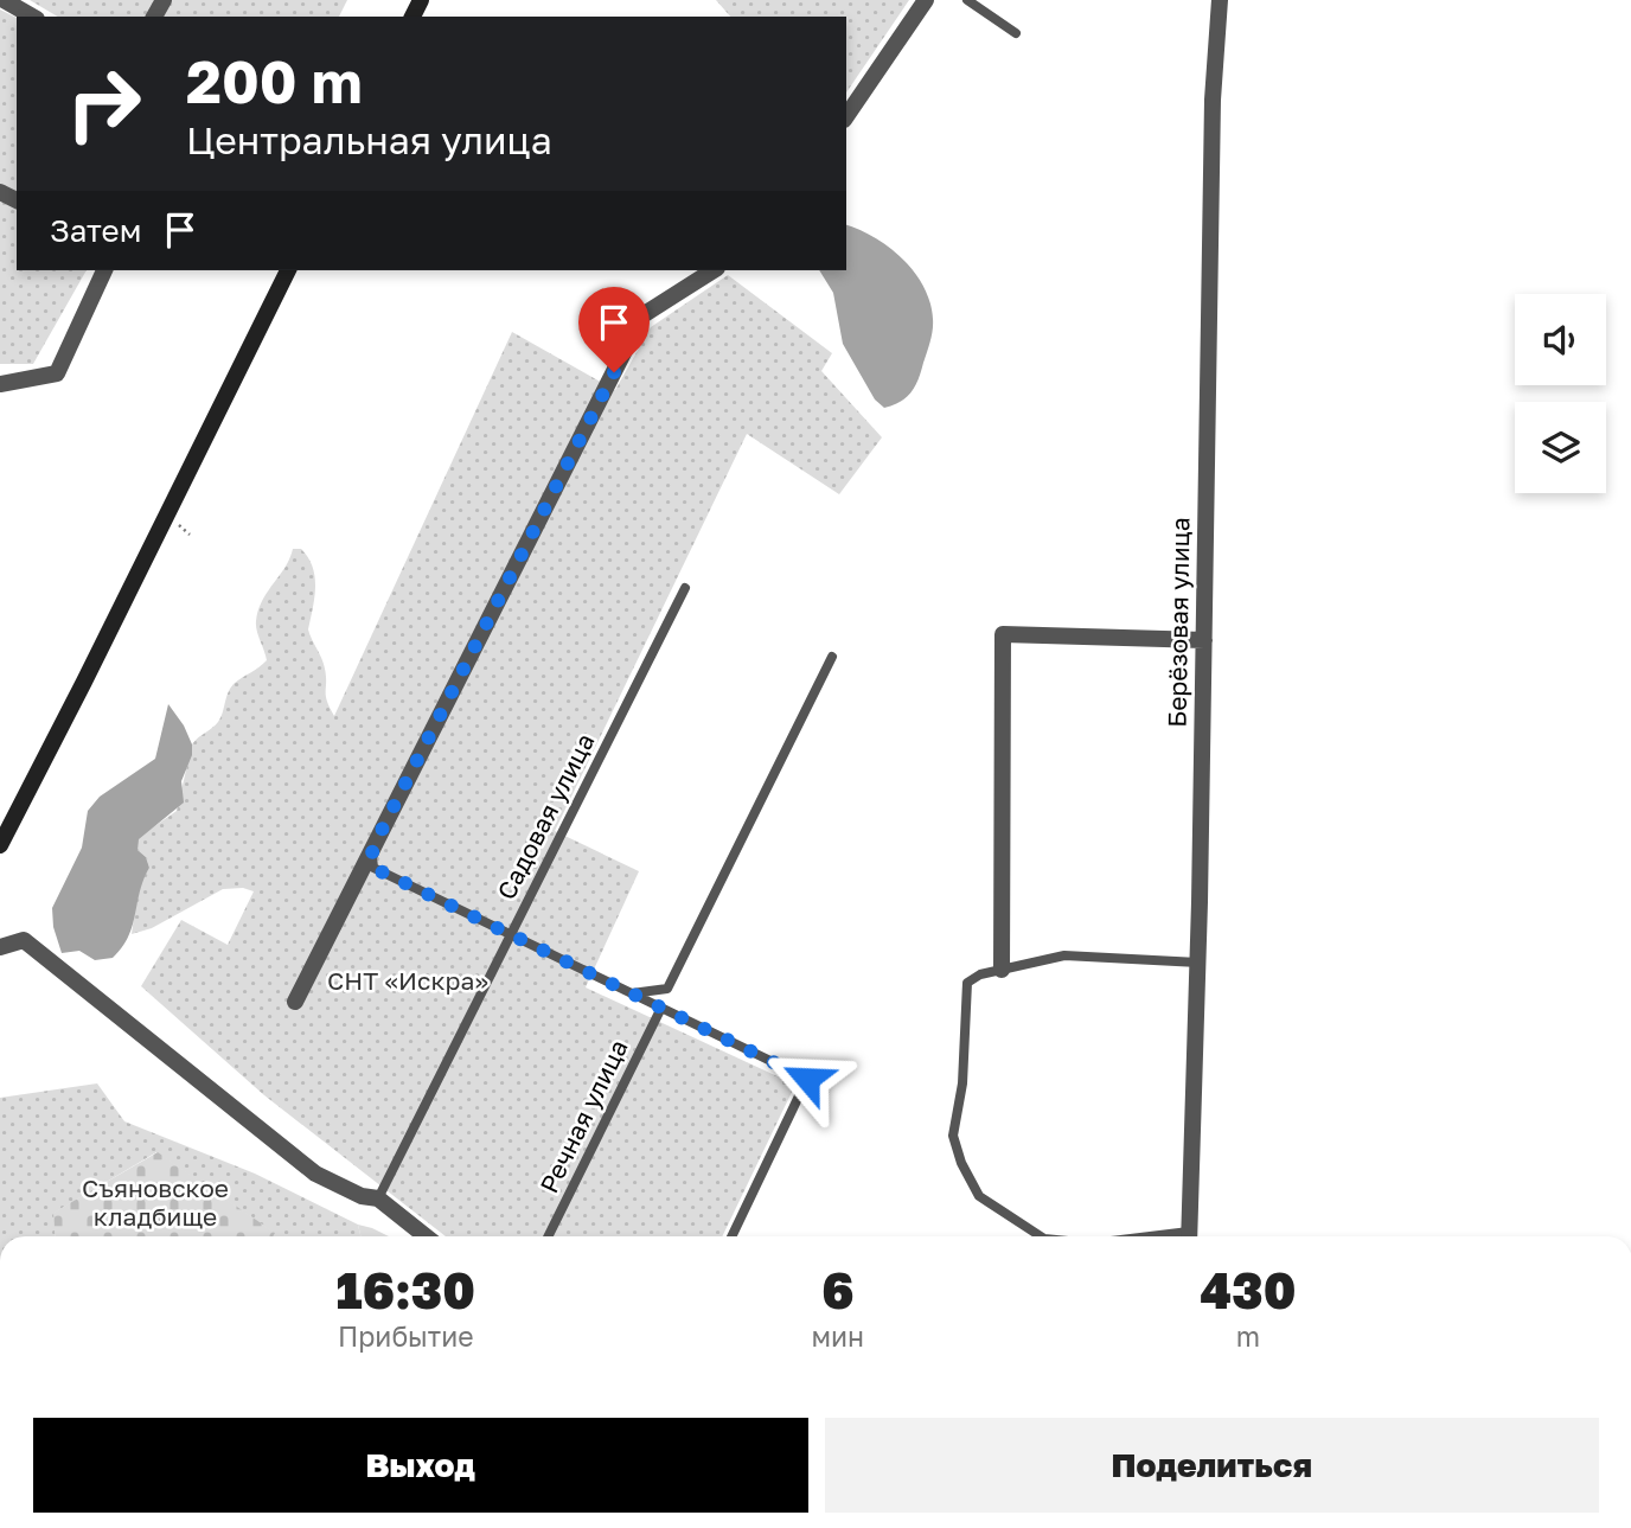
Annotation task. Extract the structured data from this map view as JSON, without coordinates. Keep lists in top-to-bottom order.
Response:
{
  "streets": {
    "street": ["Берёзовая улица"],
    "lane": ["Садовая улица", "Речная улица"]
  },
  "parks": ["СНТ «Искра»", "Съяновское кладбище"],
  "page": {
    "turn": ["200 m", "Центральная улица"],
    "then": "Затем",
    "eta": [
      "16:30",
      "Прибытие",
      "6",
      "мин",
      "430",
      "m"
    ],
    "buttons": ["Выход", "Поделиться"]
  }
}
